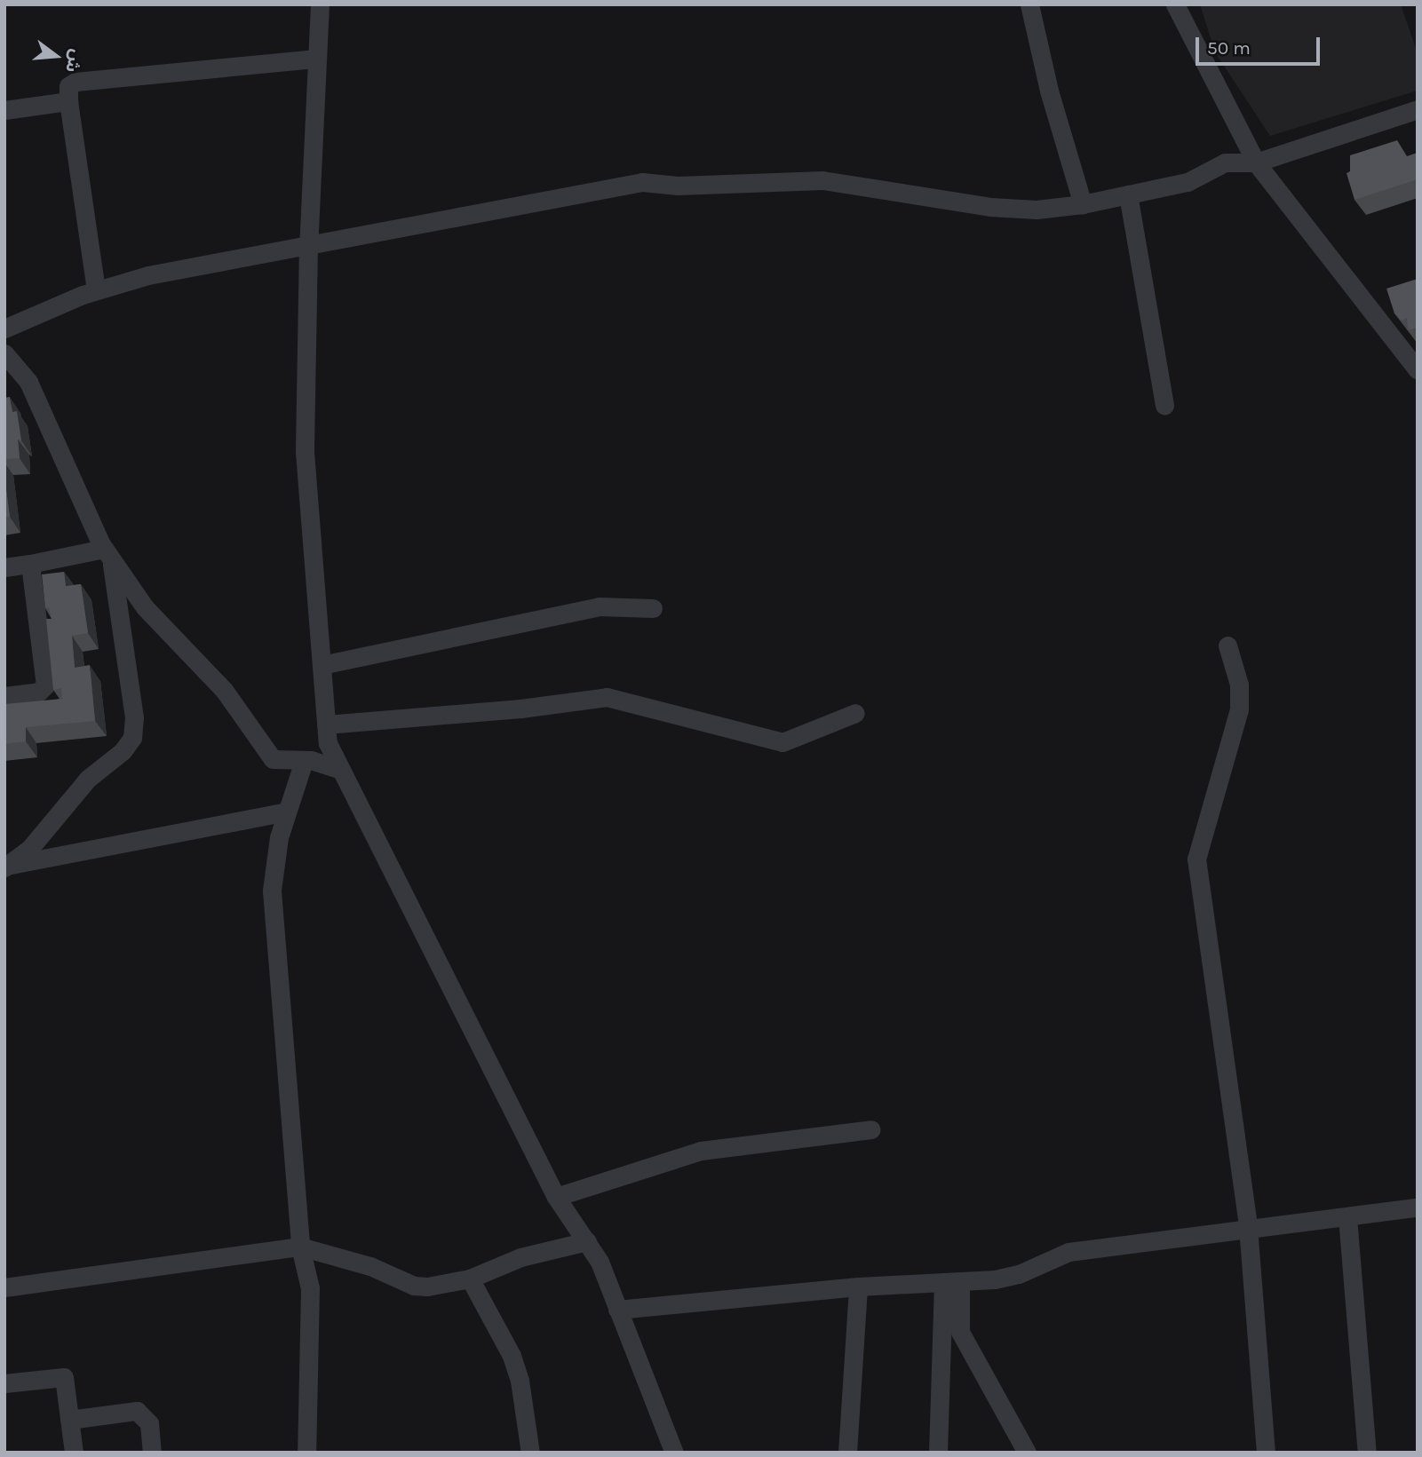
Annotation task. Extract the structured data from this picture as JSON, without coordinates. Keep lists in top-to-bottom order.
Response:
{
  "scale_bar": "50 m",
  "north": "right"
}
